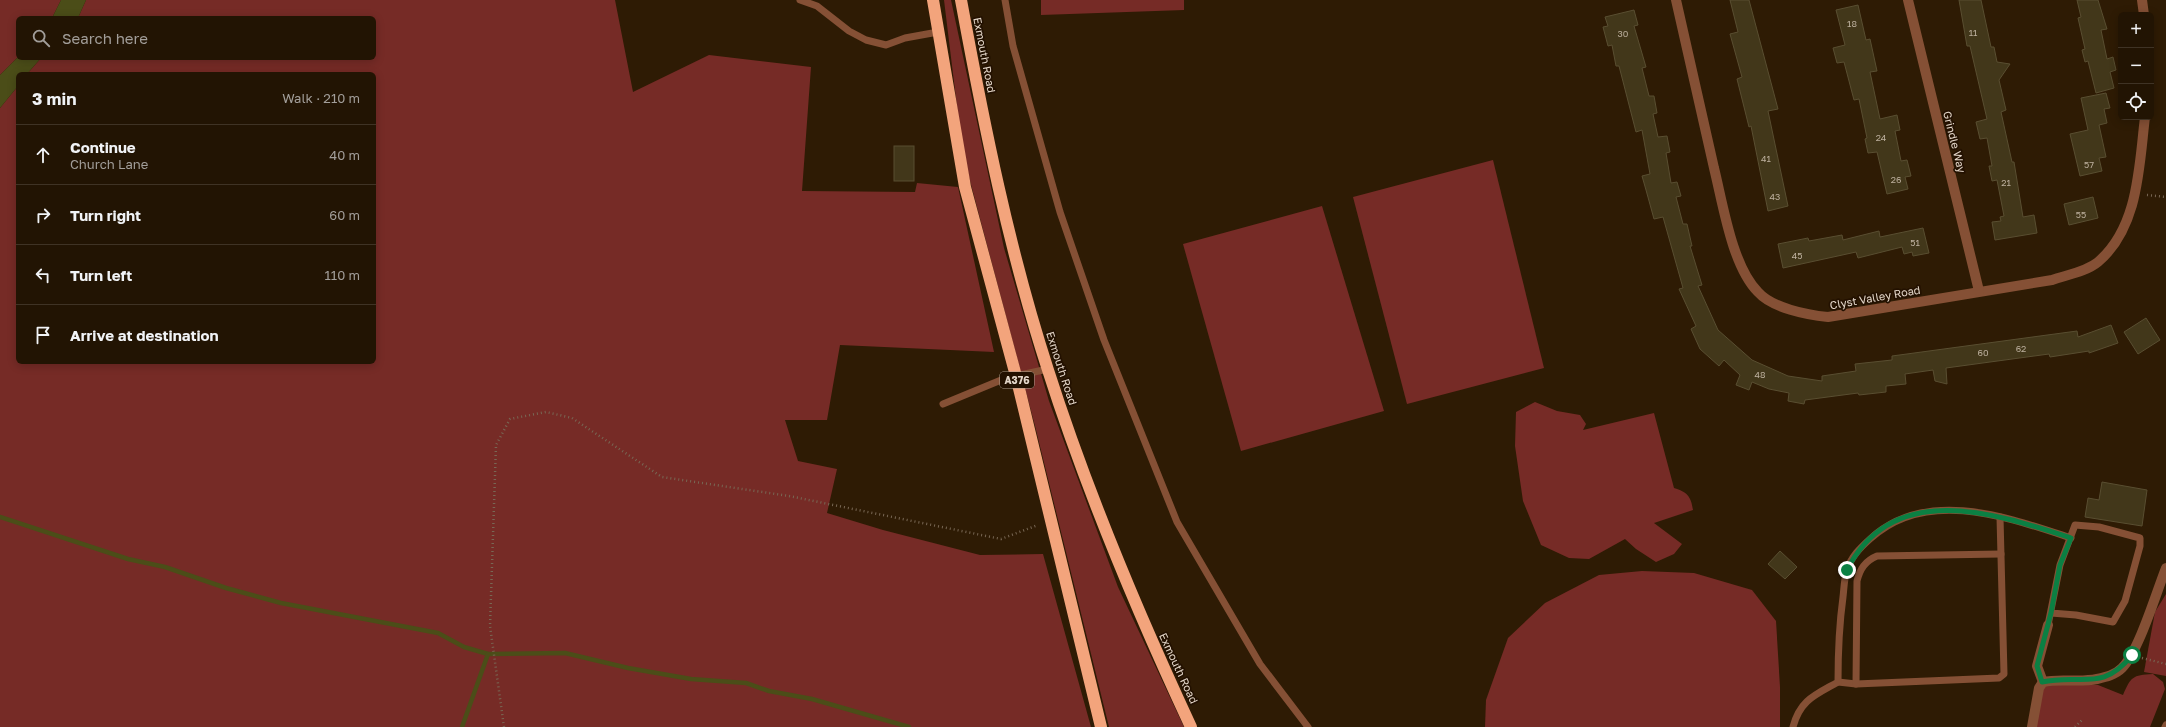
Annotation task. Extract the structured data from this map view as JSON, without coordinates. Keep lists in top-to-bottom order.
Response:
{
  "streets": {
    "highway": ["Exmouth Road", "A376"],
    "street": ["Grindle Way", "Clyst Valley Road"]
  },
  "crossings": [
    ["Grindle Way", "Clyst Valley Road"]
  ],
  "house_numbers": [
    "18",
    "11",
    "30",
    "24",
    "41",
    "57",
    "26",
    "21",
    "43",
    "55",
    "51",
    "45",
    "62",
    "60",
    "48"
  ],
  "page": {
    "map_buttons": ["+", "−"],
    "search": "Search here",
    "heading": ["3 min", "Walk · 210 m"],
    "list": [
      ["Continue", "Church Lane", "40 m"],
      ["Turn right", "60 m"],
      ["Turn left", "110 m"],
      "Arrive at destination"
    ]
  }
}
